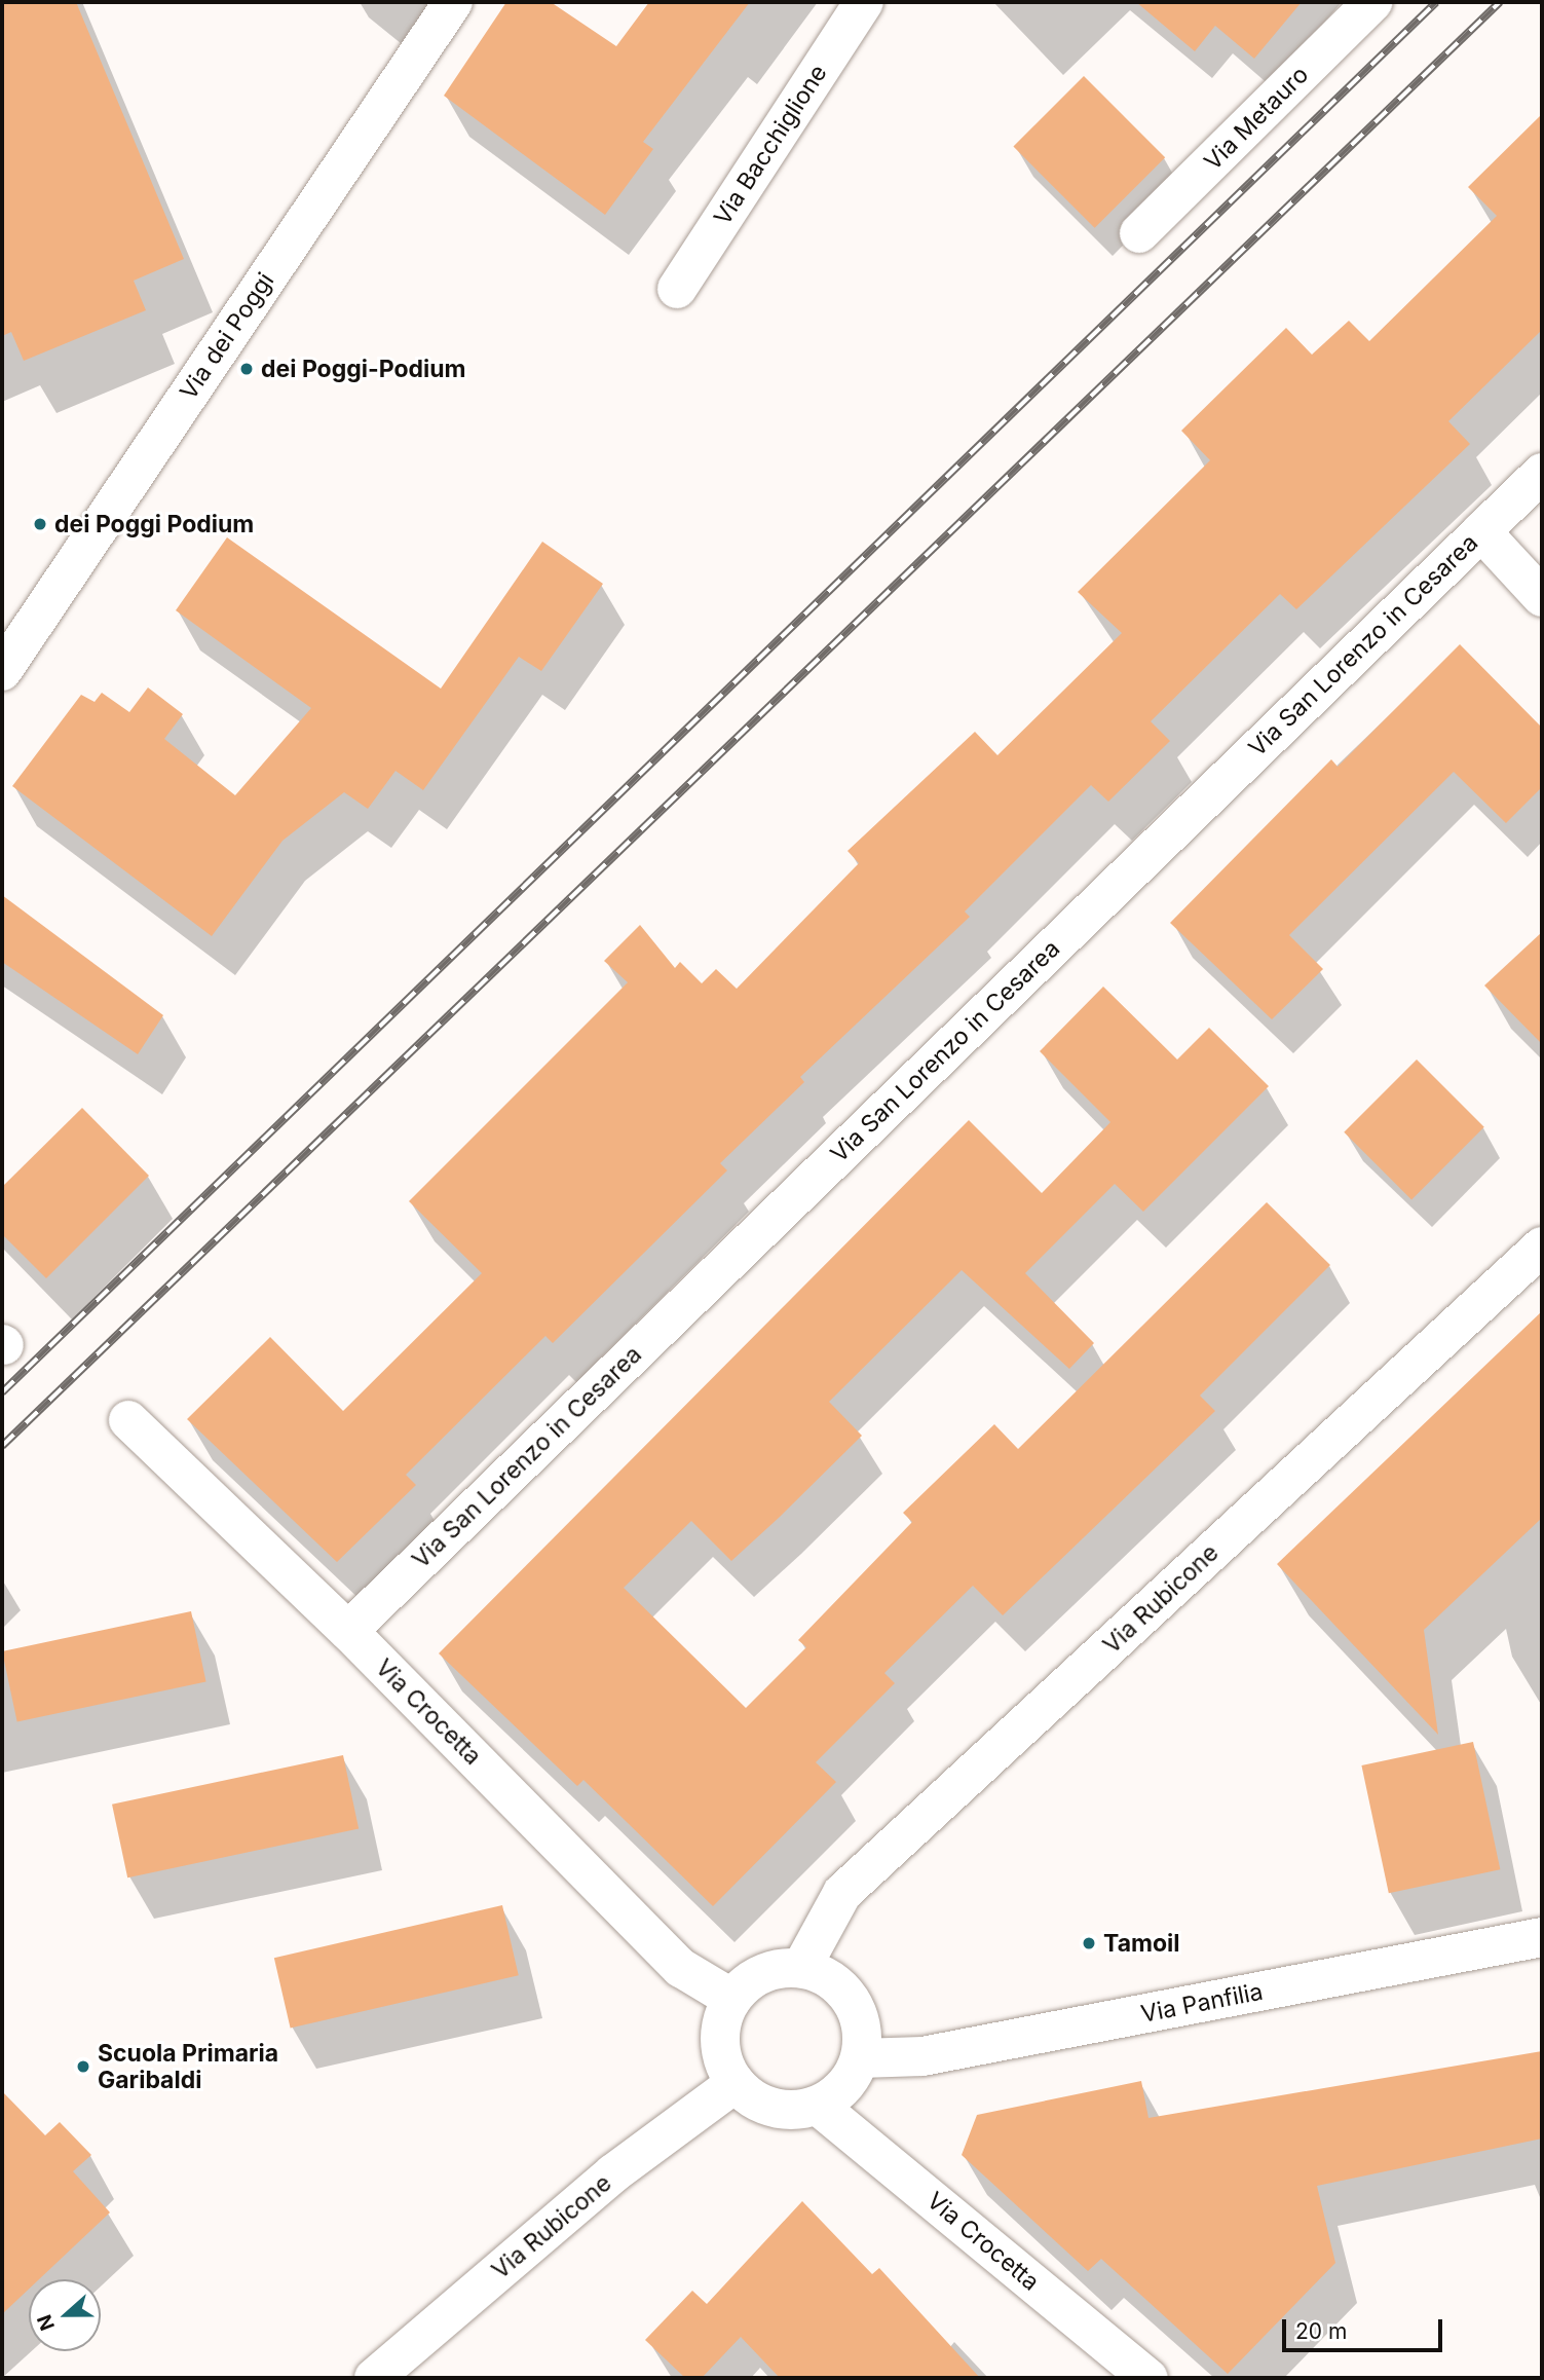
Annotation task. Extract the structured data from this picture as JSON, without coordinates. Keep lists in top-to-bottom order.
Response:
{
  "streets": {
    "street": [
      "Via Metauro",
      "Via Bacchiglione",
      "Via dei Poggi",
      "Via San Lorenzo in Cesarea",
      "Via Rubicone",
      "Via Crocetta",
      "Via Panfilia"
    ]
  },
  "crossings": [
    ["Via San Lorenzo in Cesarea", "Via Crocetta"],
    ["Via Rubicone", "Via Crocetta"],
    ["Via Rubicone", "Via Panfilia"],
    ["Via Crocetta", "Via Panfilia"]
  ],
  "places": [
    "dei Poggi-Podium",
    "dei Poggi Podium",
    "Tamoil",
    "Scuola Primaria Garibaldi"
  ],
  "scale_bar": "20 m",
  "north": "left"
}
